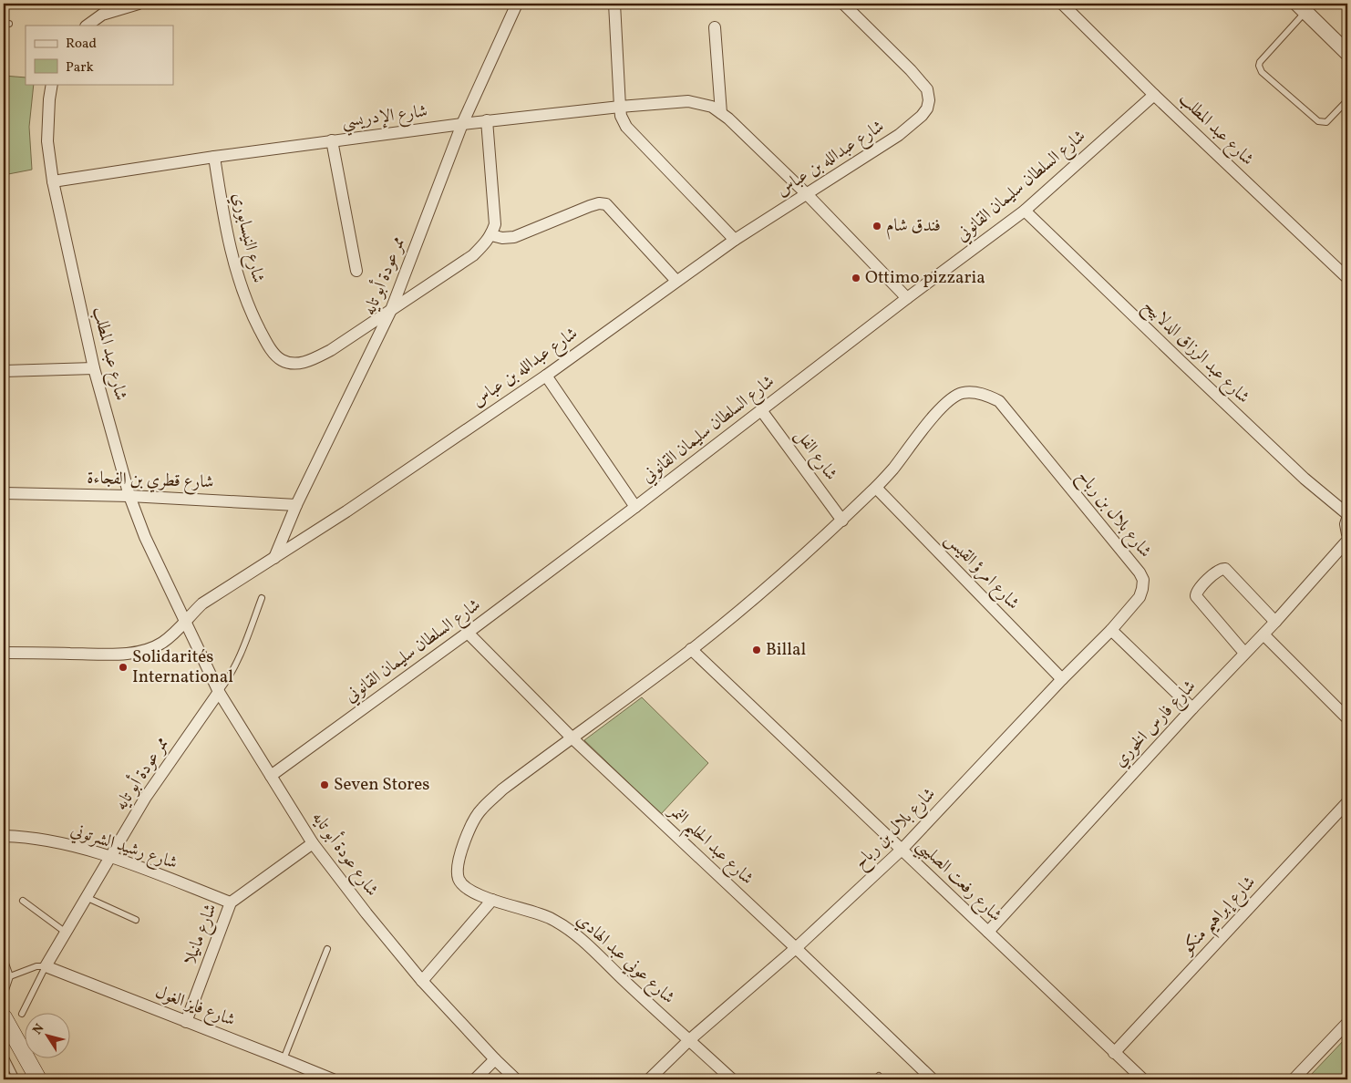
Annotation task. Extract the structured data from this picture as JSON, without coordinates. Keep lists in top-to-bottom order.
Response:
{
  "streets": {
    "street": [
      "شارع الإدريسي",
      "شارع عبد المطلب",
      "شارع عبدالله بن عباس",
      "شارع السلطان سليمان القانوني",
      "شارع النيسابوري",
      "ممر عودة أبو تايه",
      "شارع عبد الرزاق الدلابيح",
      "شارع الفل",
      "شارع قطري بن الفجاءة",
      "شارع بلال بن رباح",
      "شارع امرؤ القيس",
      "شارع فارس الخوري",
      "شارع عبد الحليم النمر",
      "شارع رشيد الشرتوني",
      "شارع عودة أبو تايه",
      "شارع رفعت الصليبي",
      "شارع إبراهيم منكو",
      "شارع مانيلا",
      "شارع عوني عبد الهادي",
      "شارع فايز الغول"
    ]
  },
  "crossings": [
    ["شارع الإدريسي", "شارع عبد المطلب"],
    ["شارع الإدريسي", "شارع عبدالله بن عباس"],
    ["شارع الإدريسي", "شارع السلطان سليمان القانوني"],
    ["شارع الإدريسي", "شارع النيسابوري"],
    ["شارع الإدريسي", "ممر عودة أبو تايه"],
    ["شارع عبد المطلب", "شارع عبدالله بن عباس"],
    ["شارع عبد المطلب", "شارع السلطان سليمان القانوني"],
    ["شارع عبد المطلب", "شارع قطري بن الفجاءة"],
    ["شارع عبد المطلب", "شارع عودة أبو تايه"],
    ["شارع عبدالله بن عباس", "ممر عودة أبو تايه"],
    ["شارع عبدالله بن عباس", "شارع عودة أبو تايه"],
    ["شارع السلطان سليمان القانوني", "شارع عبد الرزاق الدلابيح"],
    ["شارع السلطان سليمان القانوني", "شارع الفل"],
    ["شارع السلطان سليمان القانوني", "شارع عبد الحليم النمر"],
    ["شارع السلطان سليمان القانوني", "شارع عودة أبو تايه"],
    ["شارع النيسابوري", "ممر عودة أبو تايه"],
    ["ممر عودة أبو تايه", "شارع قطري بن الفجاءة"],
    ["ممر عودة أبو تايه", "شارع رشيد الشرتوني"],
    ["ممر عودة أبو تايه", "شارع عودة أبو تايه"],
    ["ممر عودة أبو تايه", "شارع فايز الغول"],
    ["شارع الفل", "شارع بلال بن رباح"],
    ["شارع بلال بن رباح", "شارع امرؤ القيس"],
    ["شارع بلال بن رباح", "شارع عبد الحليم النمر"],
    ["شارع بلال بن رباح", "شارع رفعت الصليبي"],
    ["شارع بلال بن رباح", "شارع عوني عبد الهادي"],
    ["شارع فارس الخوري", "شارع رفعت الصليبي"],
    ["شارع عبد الحليم النمر", "شارع عوني عبد الهادي"],
    ["شارع رشيد الشرتوني", "شارع مانيلا"],
    ["شارع عودة أبو تايه", "شارع مانيلا"],
    ["شارع رفعت الصليبي", "شارع إبراهيم منكو"],
    ["شارع مانيلا", "شارع فايز الغول"]
  ],
  "places": [
    "فندق شام",
    "Ottimo pizzaria",
    "Billal",
    "Solidarités International",
    "Seven Stores"
  ],
  "legend": ["Road", "Park"],
  "north": "top left"
}
